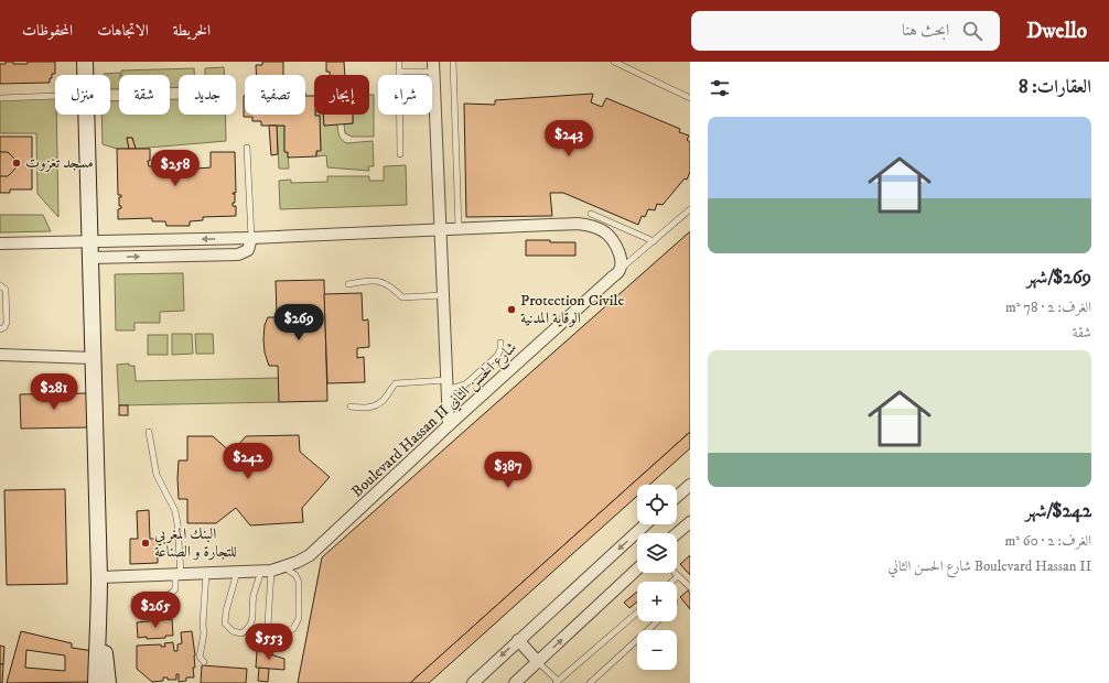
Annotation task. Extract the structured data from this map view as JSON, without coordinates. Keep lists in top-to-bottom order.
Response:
{
  "streets": {
    "street": ["Boulevard Hassan II شارع الحسن الثاني"]
  },
  "places": ["مسجد تغزوت", "Protection Civile الوقاية المدنية", "البنك المغربي للتجارة و الصناعة"],
  "page": {
    "header": "Dwello",
    "search": "ابحث هنا",
    "nav": ["الخريطة", "الاتجاهات", "المحفوظات"],
    "heading": "العقارات: 8",
    "chip": [
      "شراء",
      "إيجار",
      "تصفية",
      "جديد",
      "شقة",
      "منزل"
    ],
    "list": [
      {
        "name": "$269/شهر",
        "note": "الغرف: 2 · 78 m² · شقة"
      },
      {
        "name": "$242/شهر",
        "note": "الغرف: 2 · 60 m² · Boulevard Hassan II شارع الحسن الثاني"
      }
    ],
    "price": [
      "$243",
      "$258",
      "$269",
      "$281",
      "$242",
      "$387",
      "$265",
      "$553"
    ],
    "map_buttons": ["+", "−"]
  }
}
